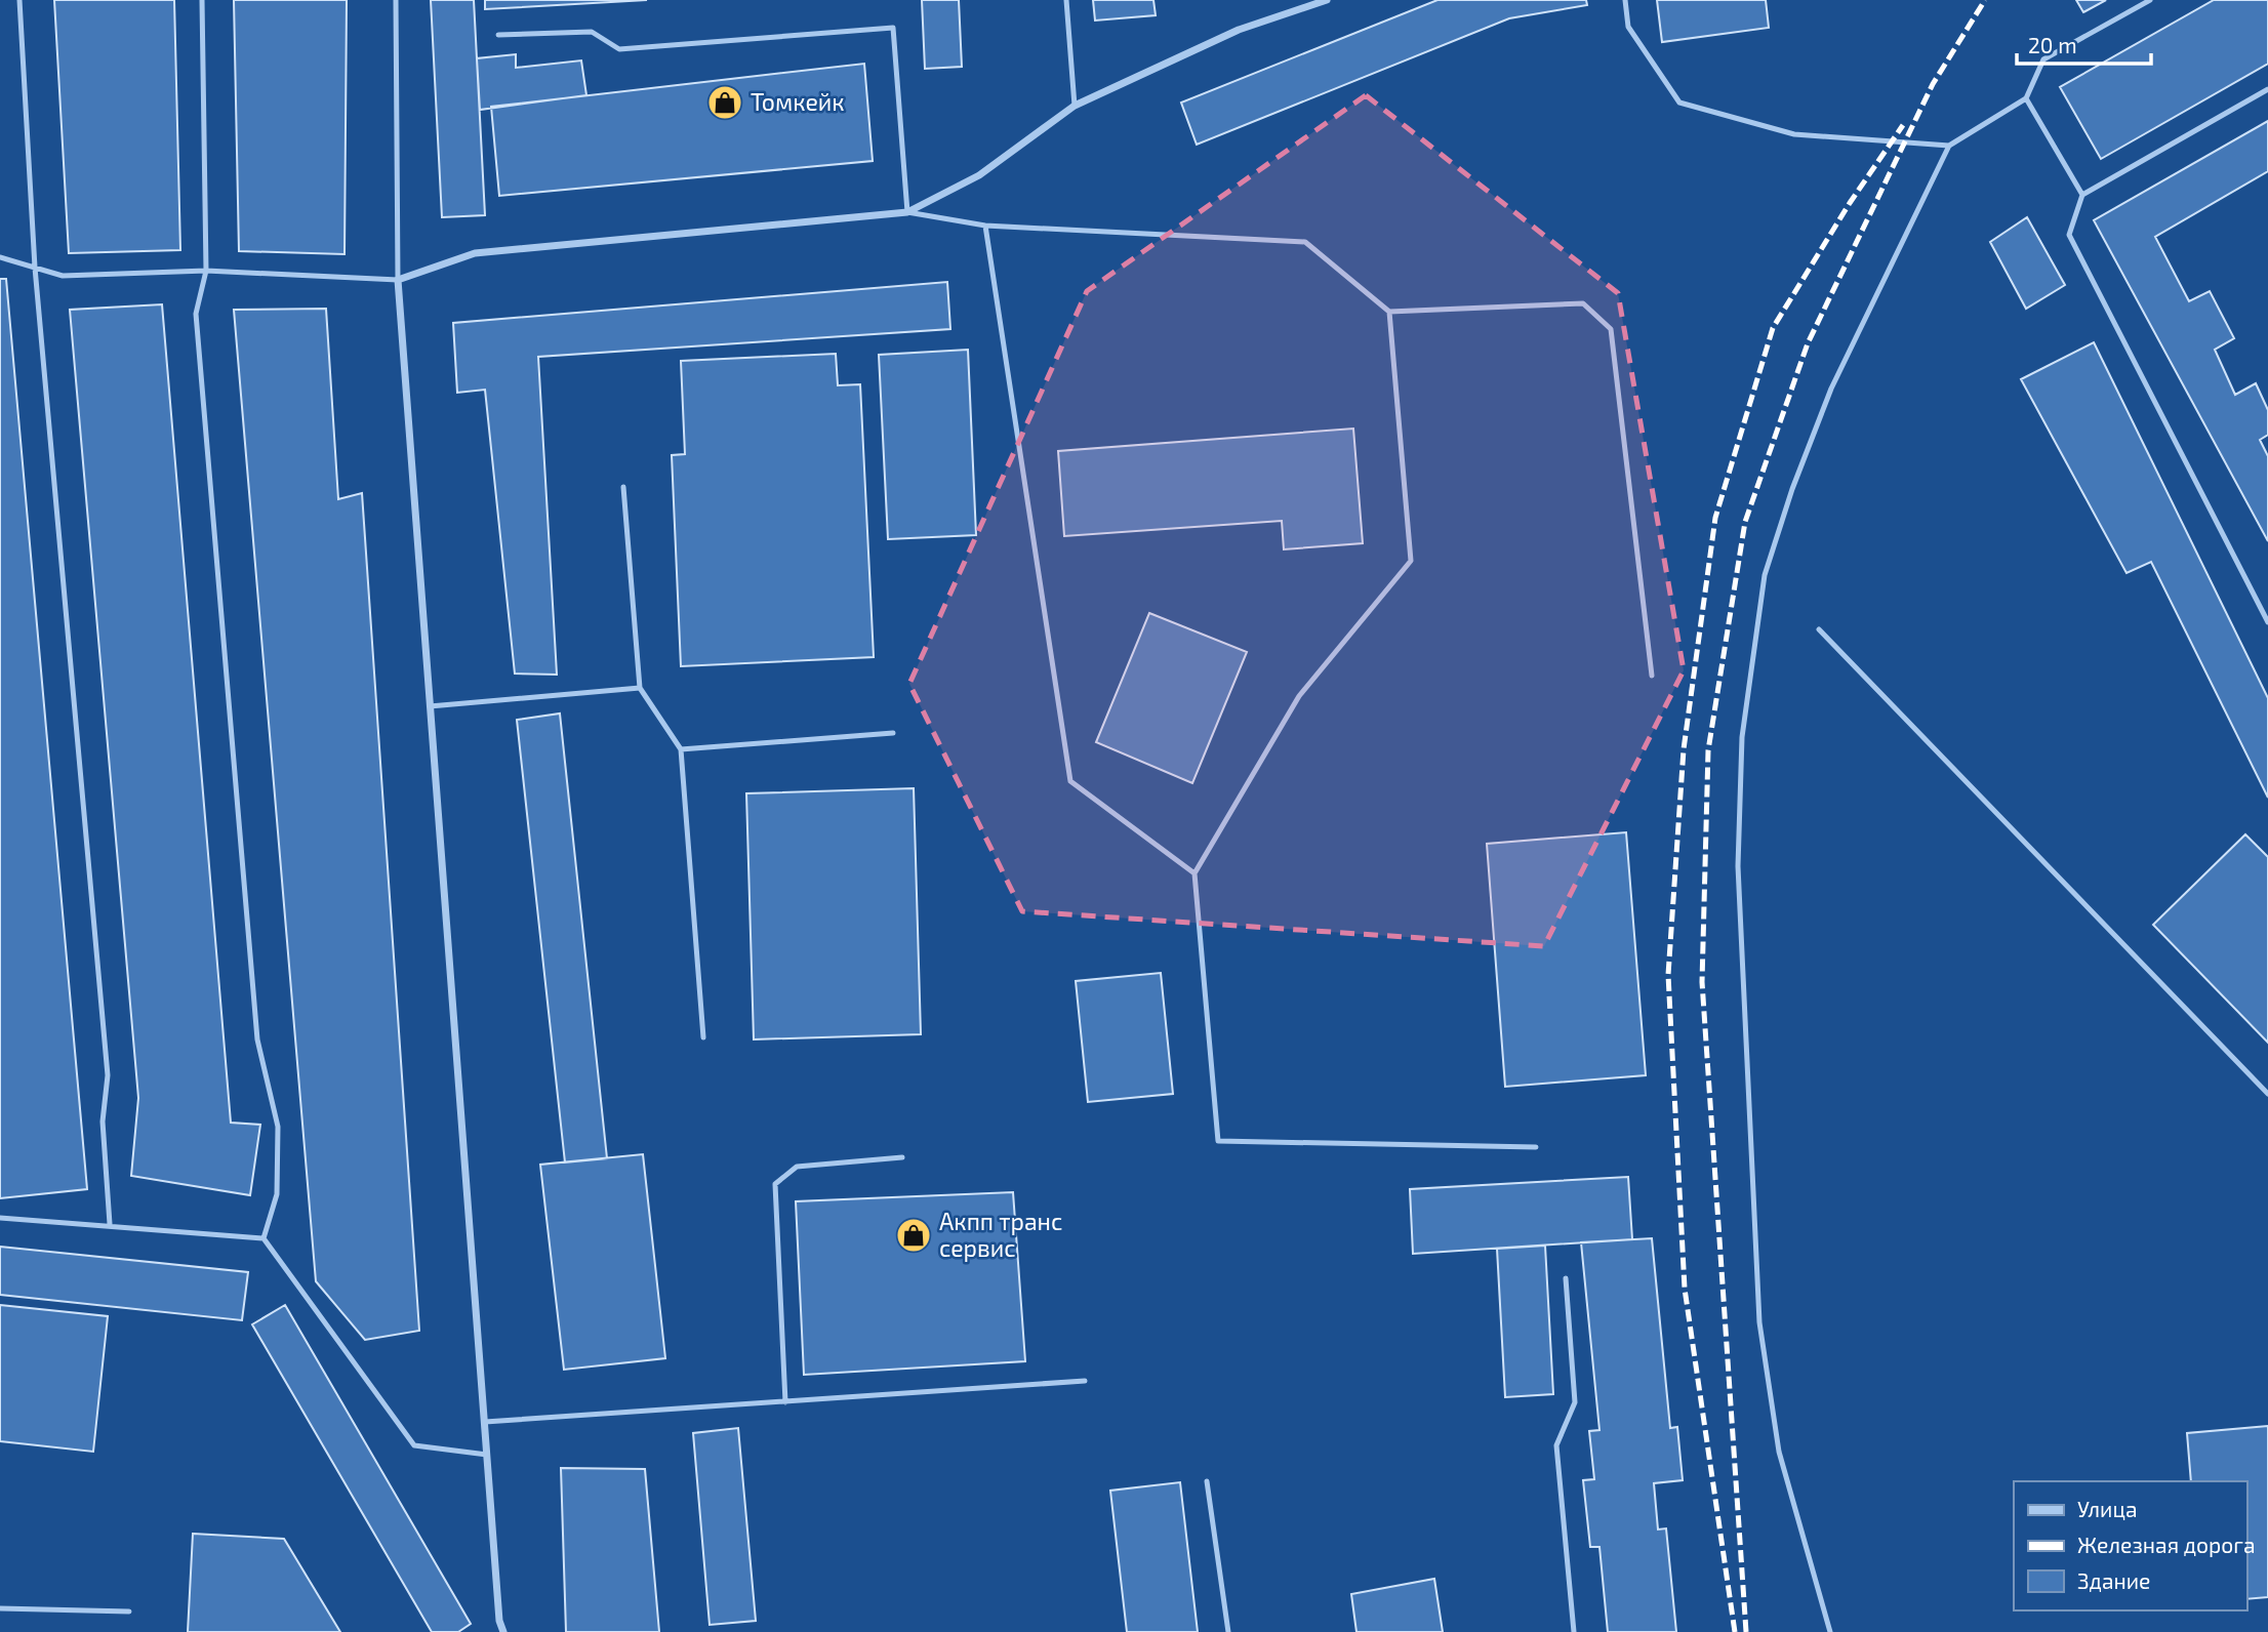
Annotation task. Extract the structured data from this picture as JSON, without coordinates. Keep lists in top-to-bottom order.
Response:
{
  "places": {
    "shop": ["Томкейк", "Акпп транс сервис"]
  },
  "legend": ["Улица", "Железная дорога", "Здание"],
  "scale_bar": "20 m"
}
